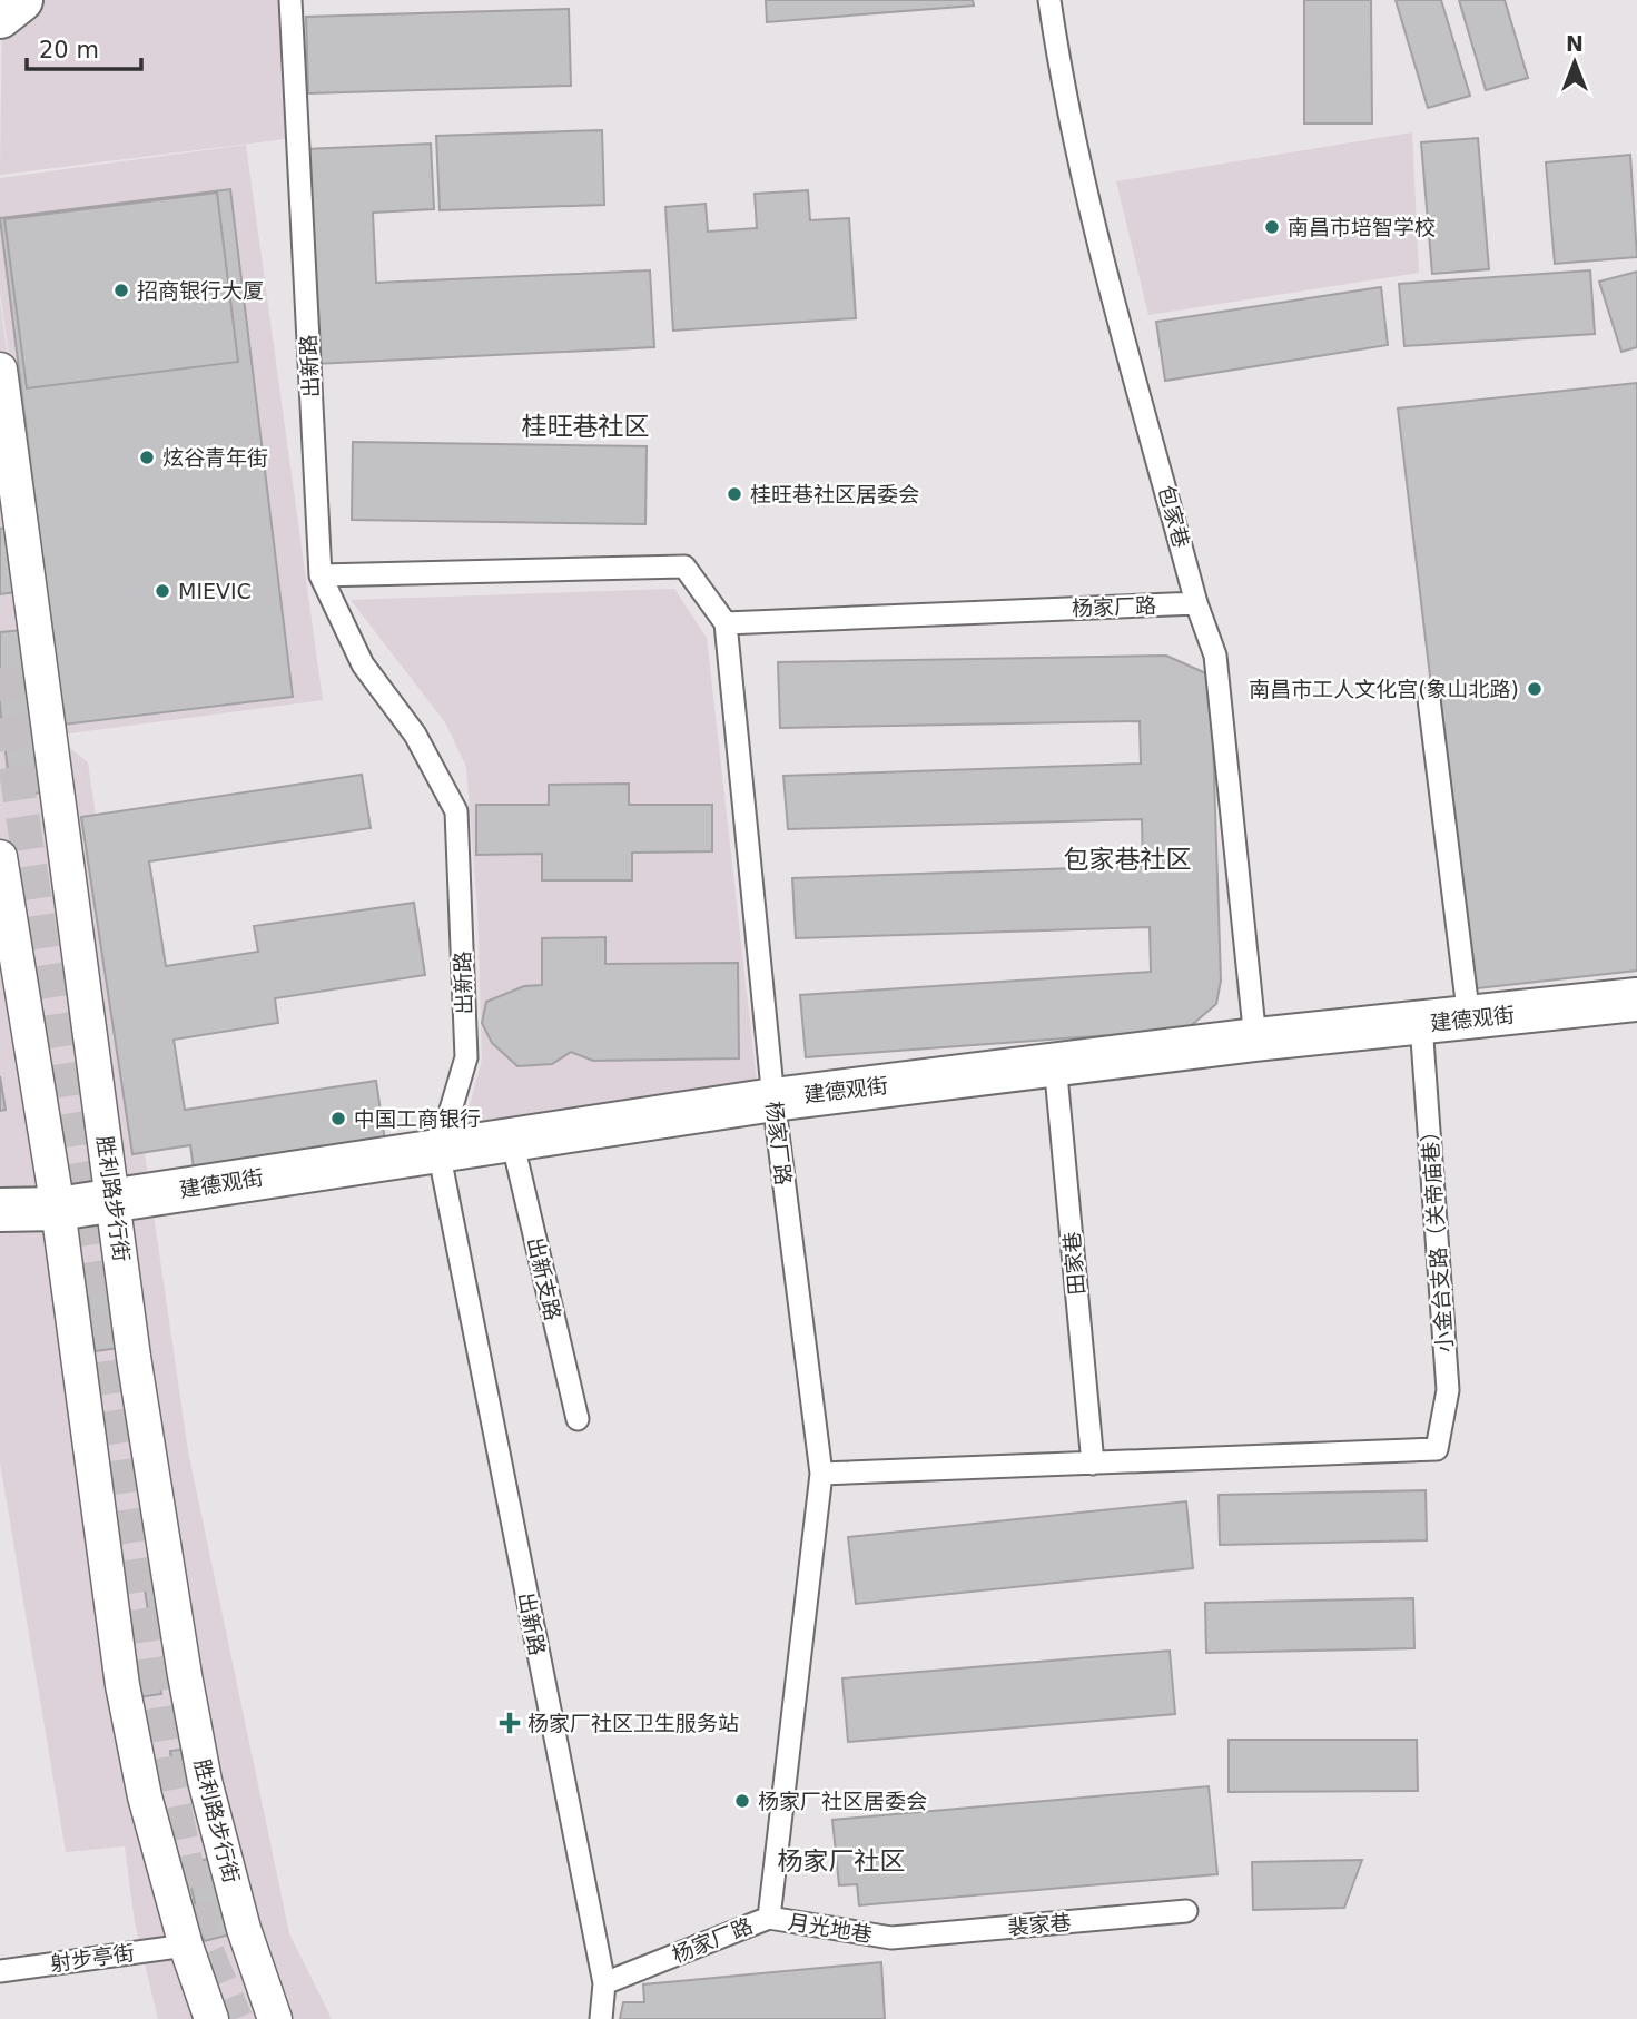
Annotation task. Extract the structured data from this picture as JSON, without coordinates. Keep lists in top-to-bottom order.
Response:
{
  "streets": {
    "street": ["建德观街", "胜利路步行街"],
    "lane": [
      "出新路",
      "包家巷",
      "杨家厂路",
      "小金台支路（关帝庙巷）",
      "田家巷",
      "出新支路",
      "裴家巷",
      "月光地巷",
      "射步亭街"
    ]
  },
  "crossings": [
    ["出新路", "杨家厂路"],
    ["出新路", "建德观街"],
    ["包家巷", "杨家厂路"],
    ["包家巷", "建德观街"],
    ["杨家厂路", "建德观街"],
    ["杨家厂路", "月光地巷"],
    ["建德观街", "胜利路步行街"],
    ["建德观街", "小金台支路（关帝庙巷）"],
    ["建德观街", "田家巷"],
    ["建德观街", "出新支路"],
    ["小金台支路（关帝庙巷）", "田家巷"],
    ["裴家巷", "月光地巷"]
  ],
  "districts": ["桂旺巷社区", "包家巷社区", "杨家厂社区"],
  "places": {
    "other": [
      "南昌市培智学校",
      "招商银行大厦",
      "炫谷青年街",
      "桂旺巷社区居委会",
      "MIEVIC",
      "南昌市工人文化宫(象山北路)",
      "中国工商银行",
      "杨家厂社区居委会"
    ],
    "health": ["杨家厂社区卫生服务站"]
  },
  "scale_bar": "20 m",
  "north": "top"
}
